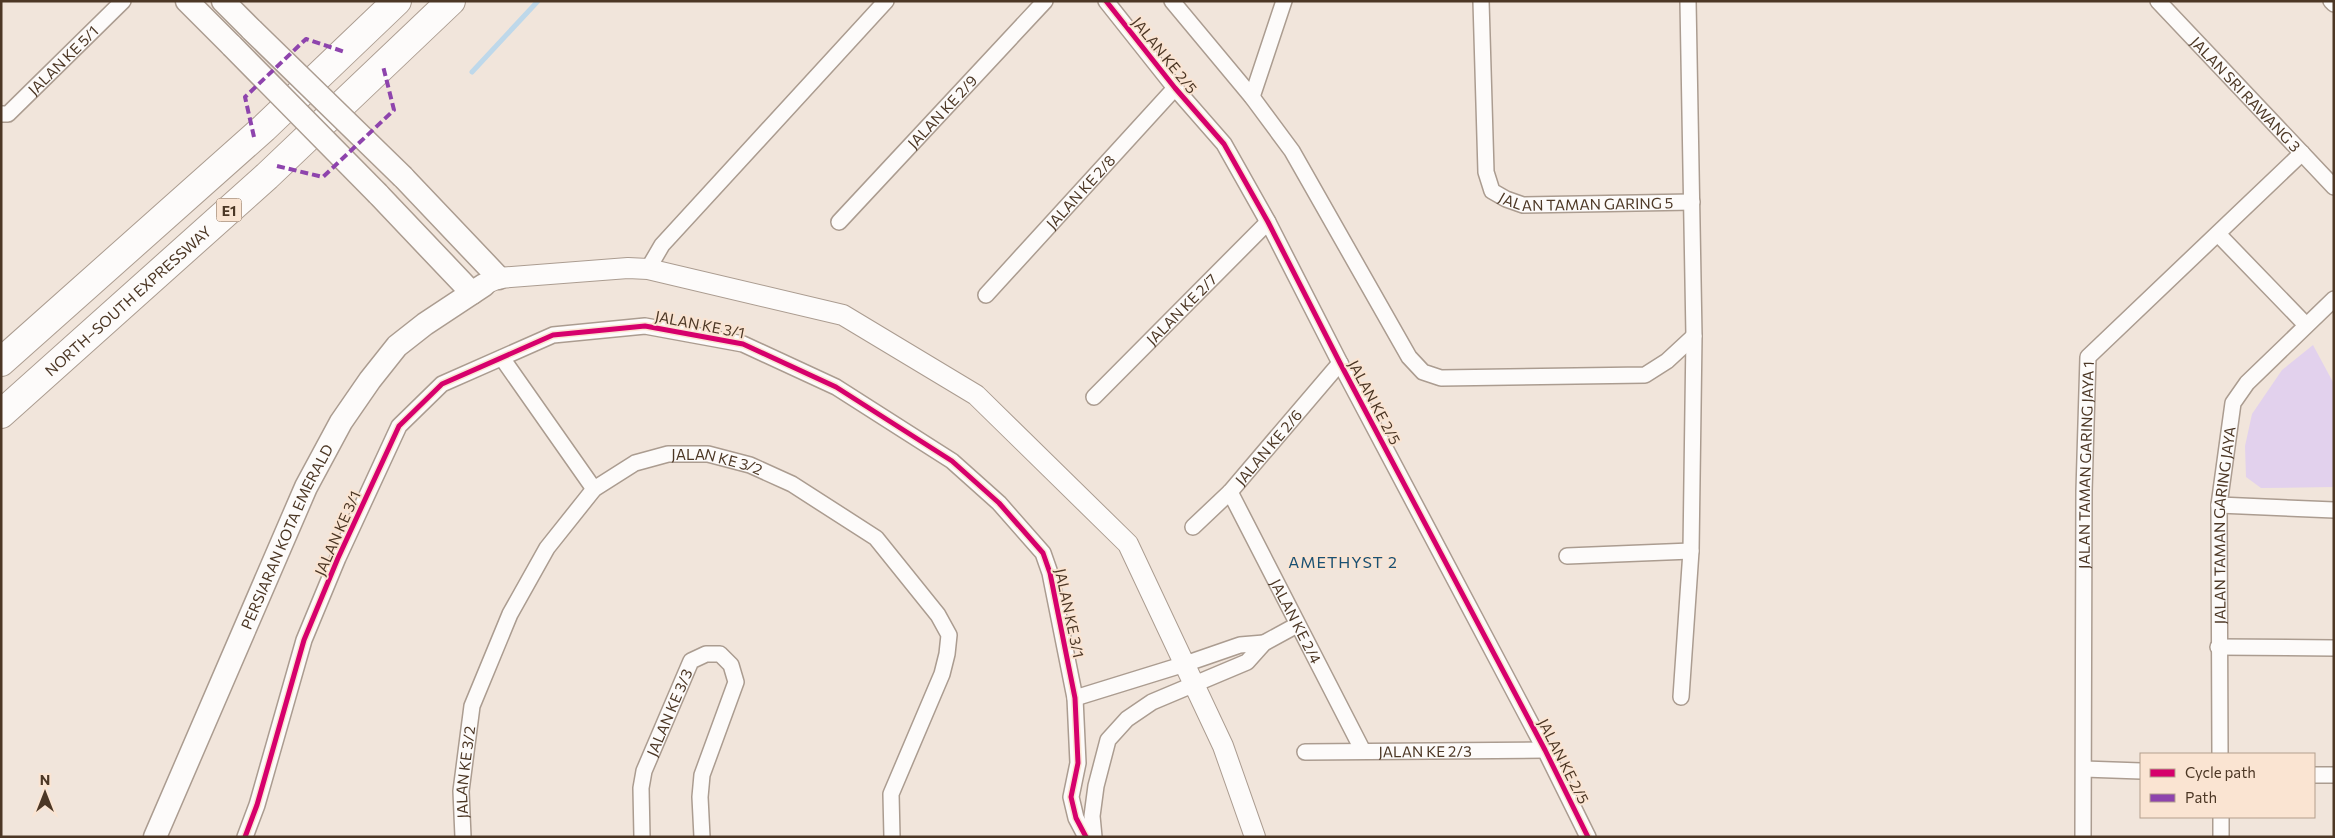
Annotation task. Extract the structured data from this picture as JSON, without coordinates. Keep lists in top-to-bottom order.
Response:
{
  "streets": {
    "highway": ["E1", "NORTH–SOUTH EXPRESSWAY"],
    "main road": ["PERSIARAN KOTA EMERALD"],
    "street": [
      "JALAN KE 2/5",
      "JALAN KE 5/1",
      "JALAN SRI RAWANG 3",
      "JALAN KE 2/9",
      "JALAN KE 2/8",
      "JALAN TAMAN GARING 5",
      "JALAN KE 2/7",
      "JALAN KE 3/1",
      "JALAN KE 2/6",
      "JALAN KE 3/2",
      "JALAN TAMAN GARING JAYA 1",
      "JALAN TAMAN GARING JAYA",
      "JALAN KE 2/4",
      "JALAN KE 3/3",
      "JALAN KE 2/3"
    ]
  },
  "crossings": [
    ["JALAN KE 2/5", "JALAN KE 2/8"],
    ["JALAN KE 2/5", "JALAN KE 2/7"],
    ["JALAN KE 2/5", "JALAN KE 2/6"],
    ["JALAN KE 2/5", "JALAN KE 2/3"],
    ["JALAN SRI RAWANG 3", "JALAN TAMAN GARING JAYA 1"],
    ["JALAN KE 2/6", "JALAN KE 2/4"],
    ["JALAN KE 2/4", "JALAN KE 2/3"]
  ],
  "districts": ["AMETHYST 2"],
  "legend": ["Cycle path", "Path"],
  "north": "top"
}
